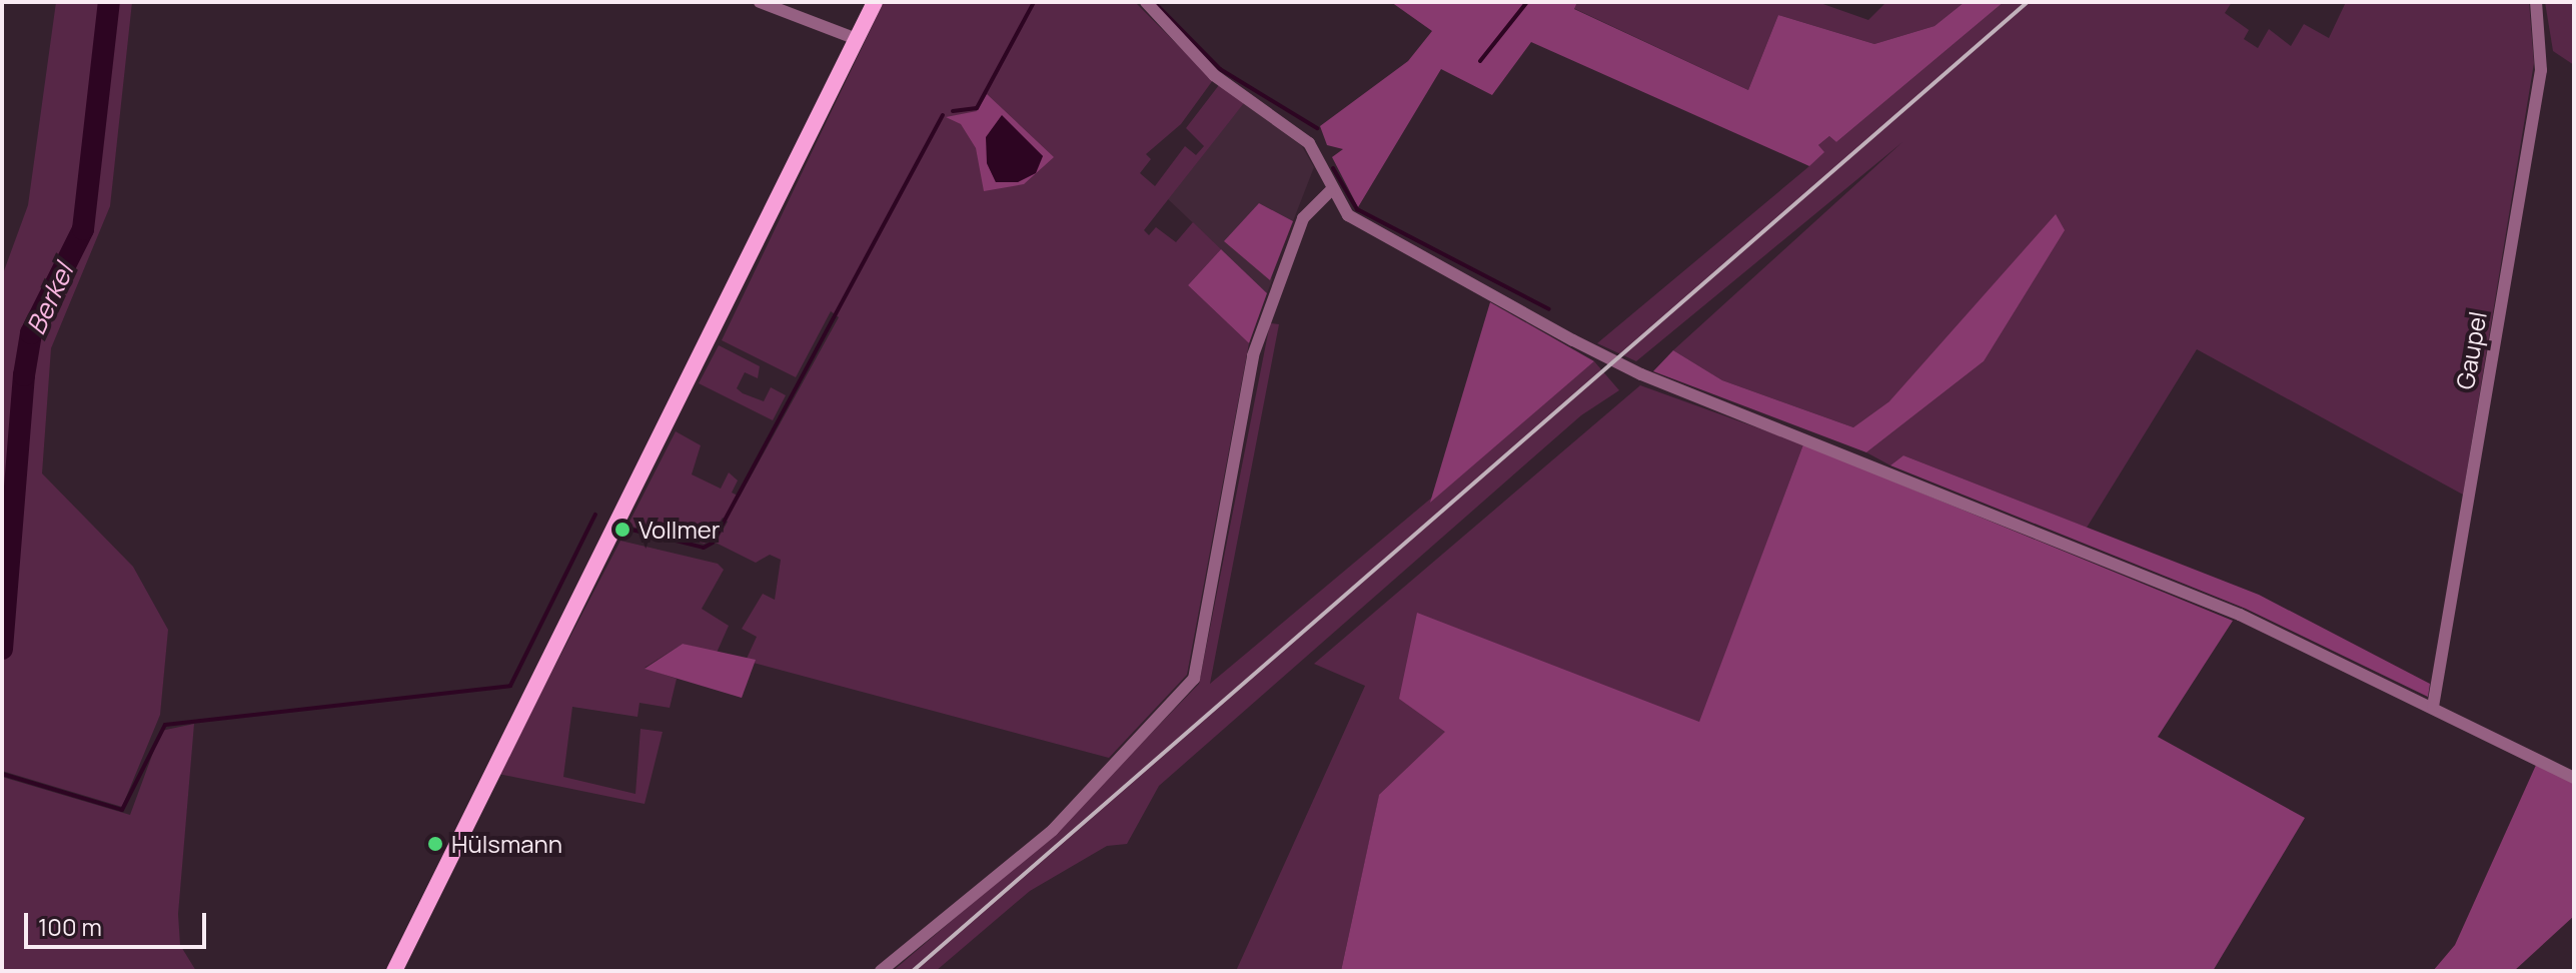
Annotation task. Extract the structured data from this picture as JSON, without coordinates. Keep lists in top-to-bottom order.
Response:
{
  "streets": {
    "street": ["Gaupel"]
  },
  "water": ["Berkel"],
  "places": ["Vollmer", "Hülsmann"],
  "scale_bar": "100 m"
}
